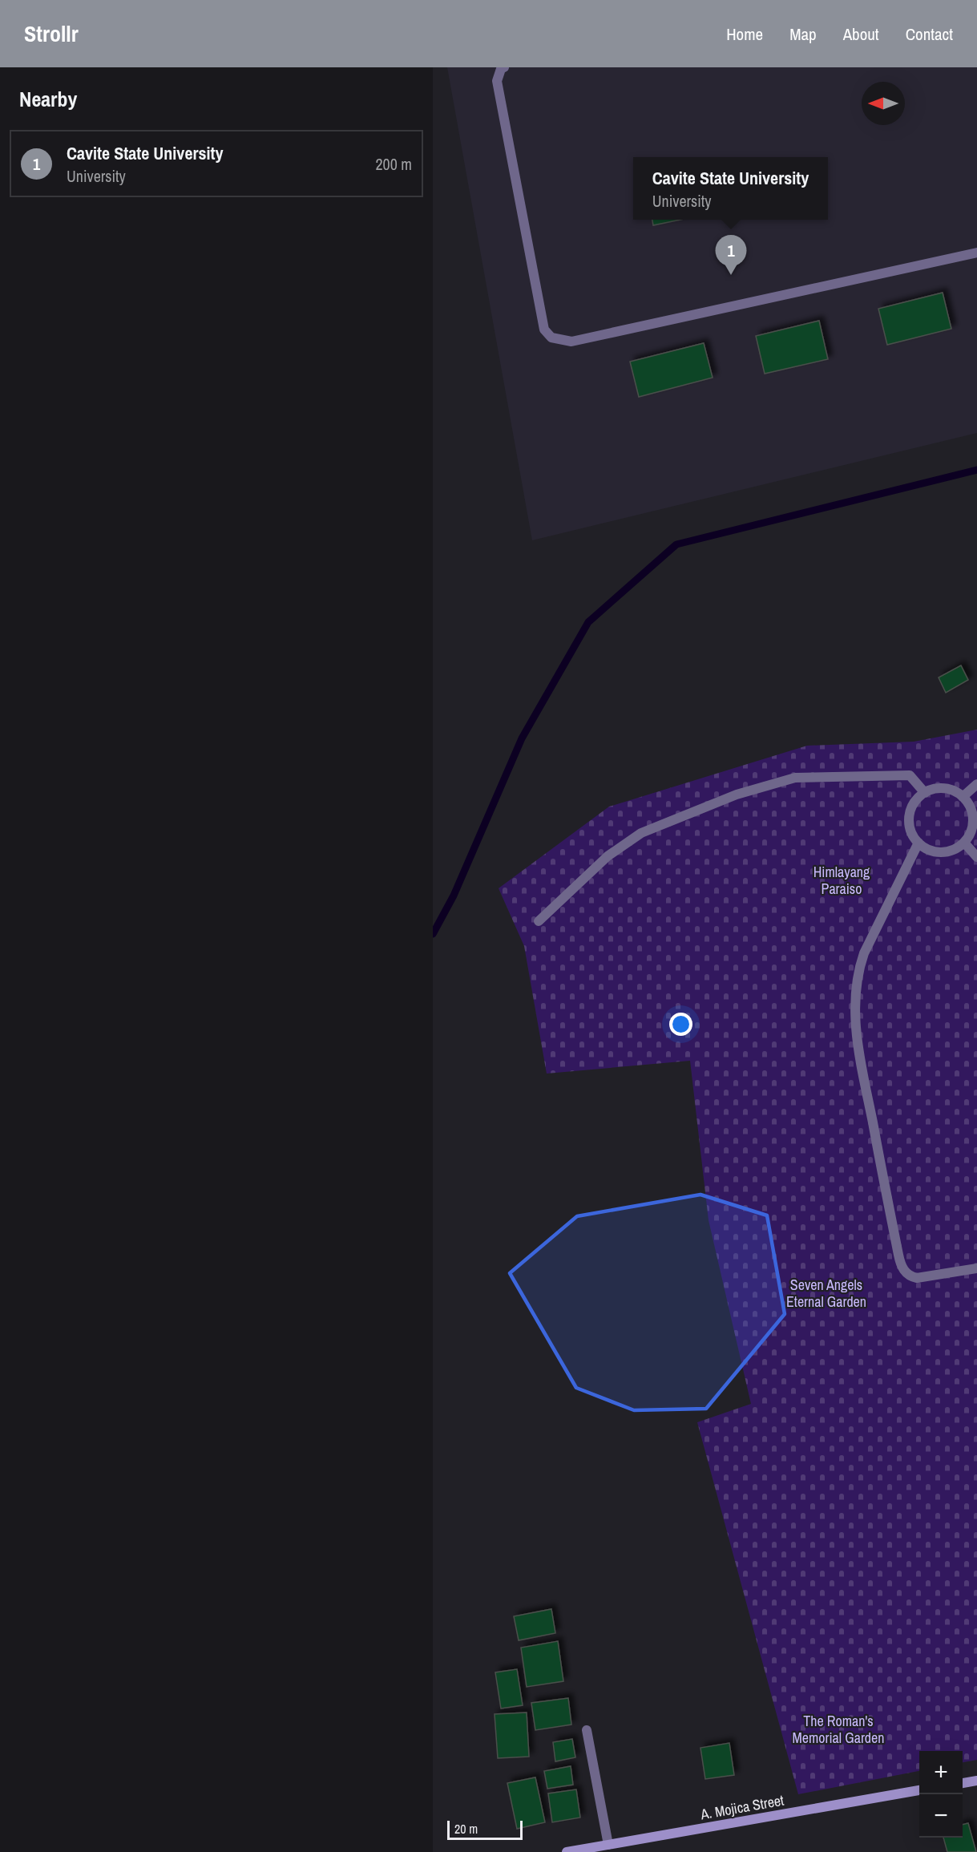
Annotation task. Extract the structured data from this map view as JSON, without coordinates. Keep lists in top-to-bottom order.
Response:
{
  "streets": {
    "main road": ["A. Mojica Street"]
  },
  "parks": ["Himlayang Paraiso", "Seven Angels Eternal Garden", "The Roman's Memorial Garden"],
  "scale_bar": "20 m",
  "north": "left",
  "page": {
    "header": "Strollr",
    "nav": [
      "Home",
      "Map",
      "About",
      "Contact"
    ],
    "heading": "Nearby",
    "list": [
      {
        "mark": "1",
        "name": "Cavite State University",
        "note": "University",
        "value": "200 m"
      }
    ],
    "popup": ["Cavite State University", "University"],
    "pins": "1",
    "map_buttons": ["+", "−"],
    "scale": "20 m"
  }
}
